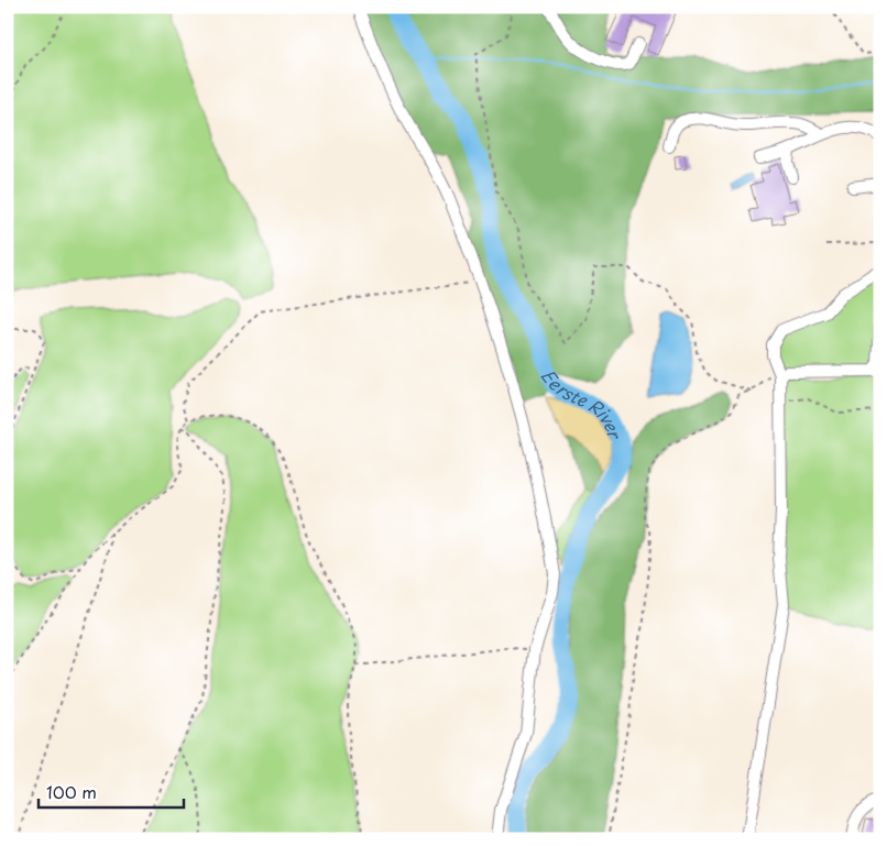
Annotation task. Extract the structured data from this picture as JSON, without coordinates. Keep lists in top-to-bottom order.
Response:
{
  "water": ["Eerste River"],
  "scale_bar": "100 m"
}
